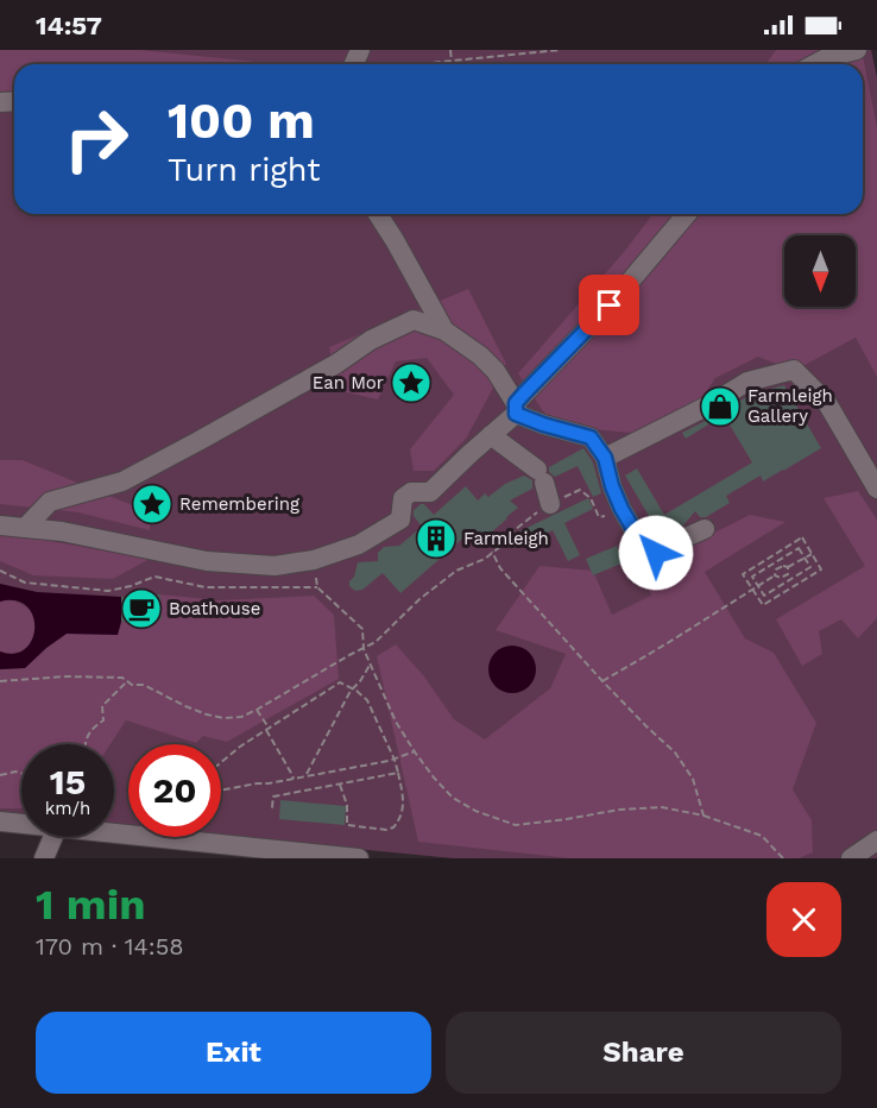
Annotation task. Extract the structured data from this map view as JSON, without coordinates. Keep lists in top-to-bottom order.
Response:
{
  "places": {
    "place": ["Ean Mor", "Remembering"],
    "shop": ["Farmleigh Gallery"],
    "building": ["Farmleigh"],
    "cafe": ["Boathouse"]
  },
  "north": "bottom",
  "page": {
    "status": "14:57",
    "turn": ["100 m", "Turn right"],
    "speed": "15 km/h",
    "limit": "20",
    "heading": ["1 min", "170 m · 14:58"],
    "buttons": ["Exit", "Share"]
  }
}
